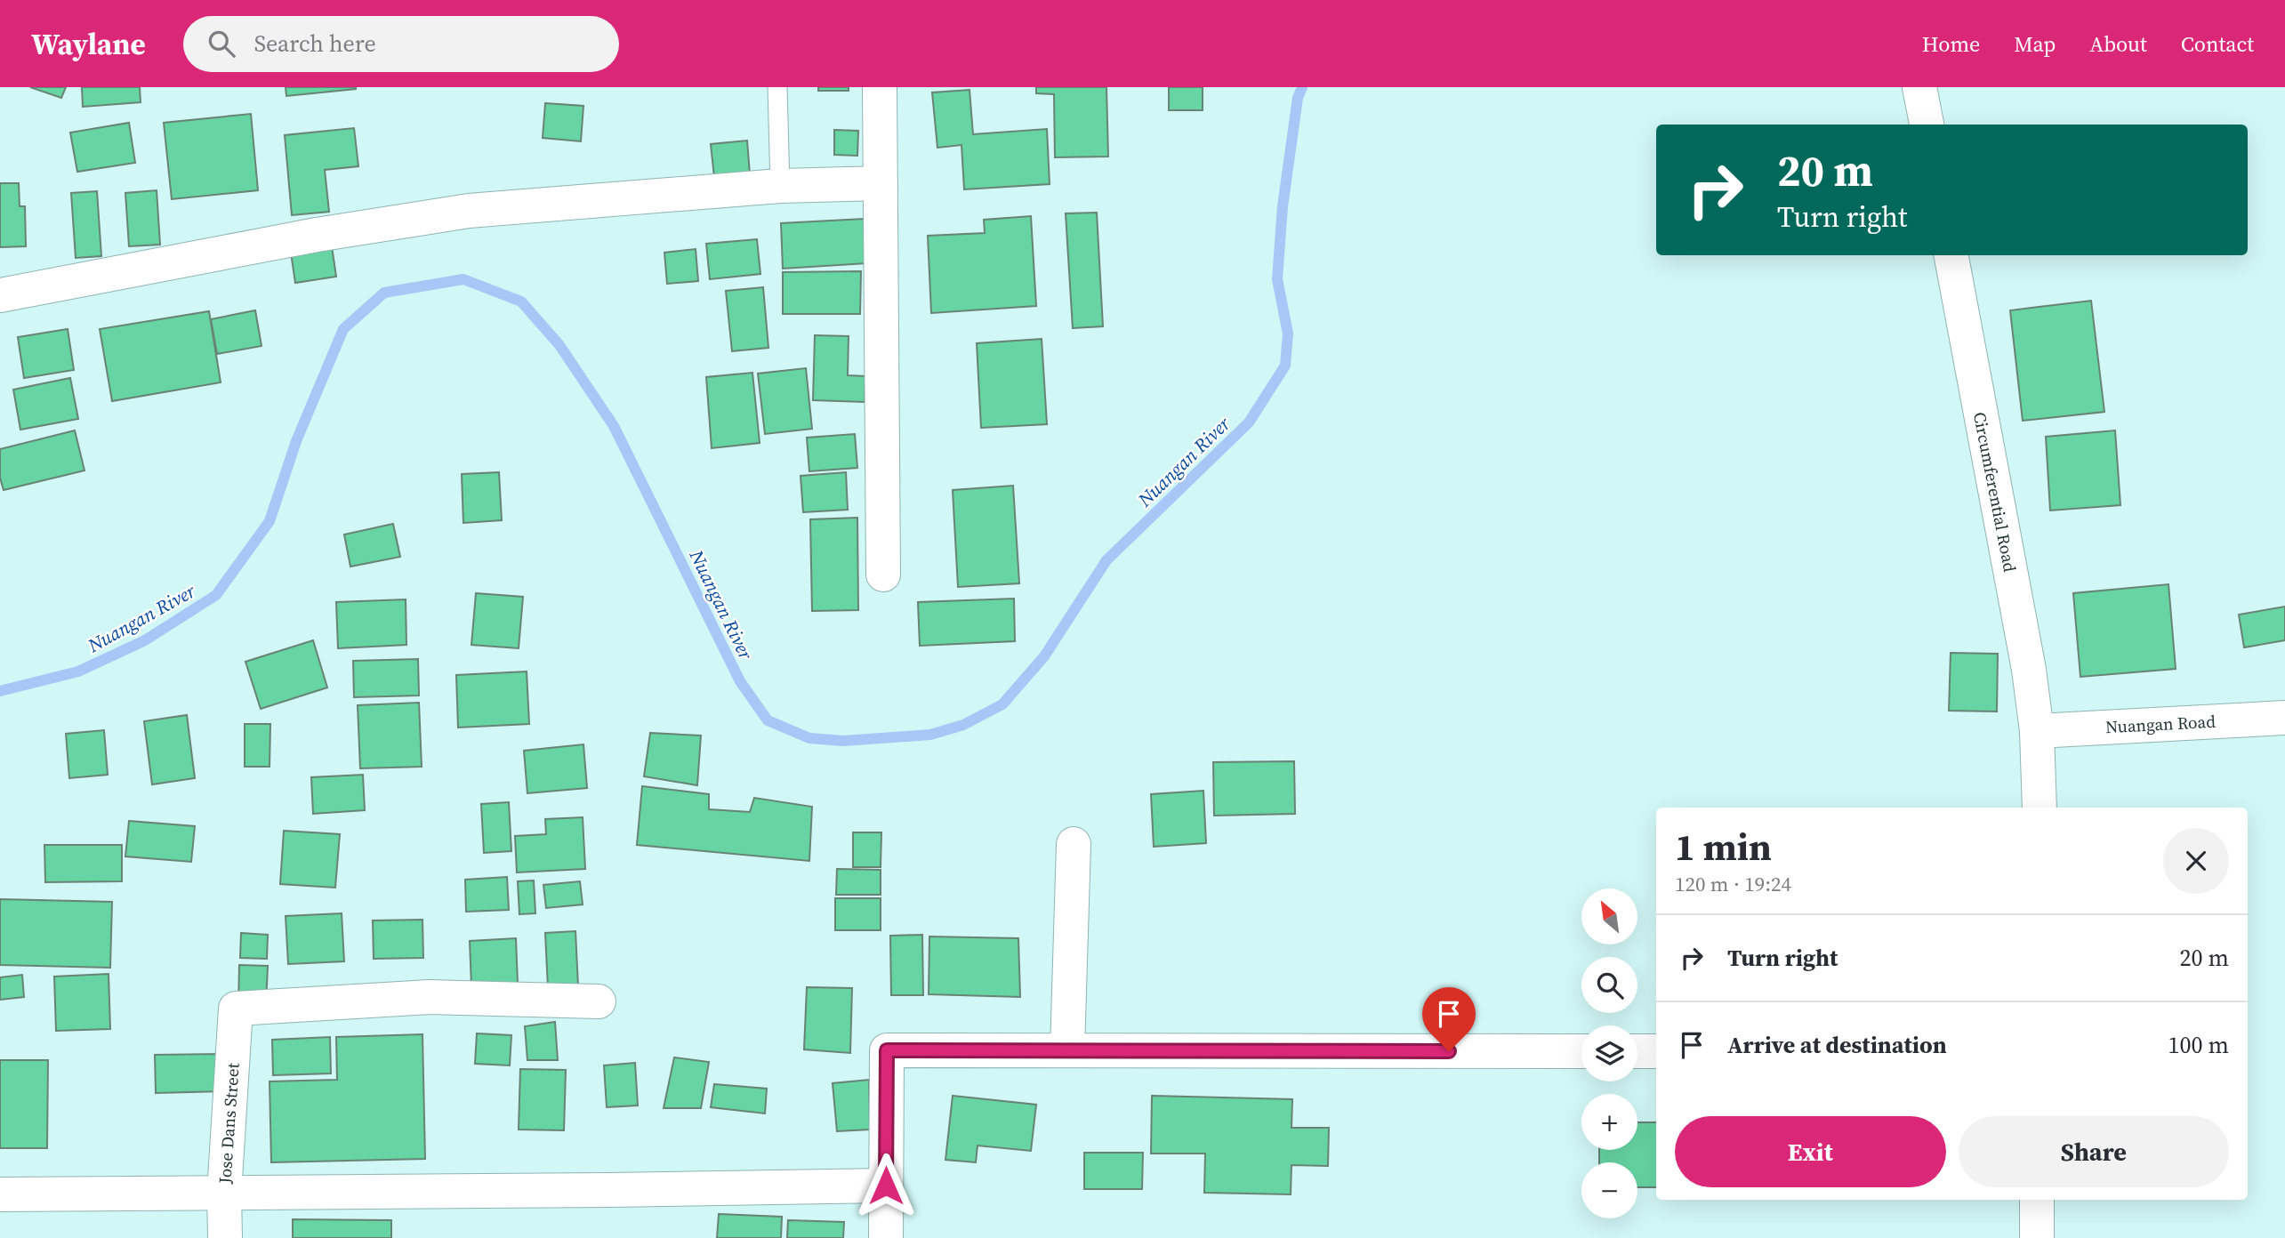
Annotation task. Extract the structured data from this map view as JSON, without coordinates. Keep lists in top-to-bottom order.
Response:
{
  "streets": {
    "street": ["Circumferential Road", "Nuangan Road", "Jose Dans Street"]
  },
  "crossings": [
    ["Circumferential Road", "Nuangan Road"]
  ],
  "water": ["Nuangan River"],
  "north": "top left",
  "page": {
    "header": "Waylane",
    "search": "Search here",
    "nav": [
      "Home",
      "Map",
      "About",
      "Contact"
    ],
    "turn": ["20 m", "Turn right"],
    "heading": ["1 min", "120 m · 19:24"],
    "map_buttons": ["+", "−"],
    "list": [
      {
        "name": "Turn right",
        "value": "20 m"
      },
      {
        "name": "Arrive at destination",
        "value": "100 m"
      }
    ],
    "buttons": ["Exit", "Share"]
  }
}
